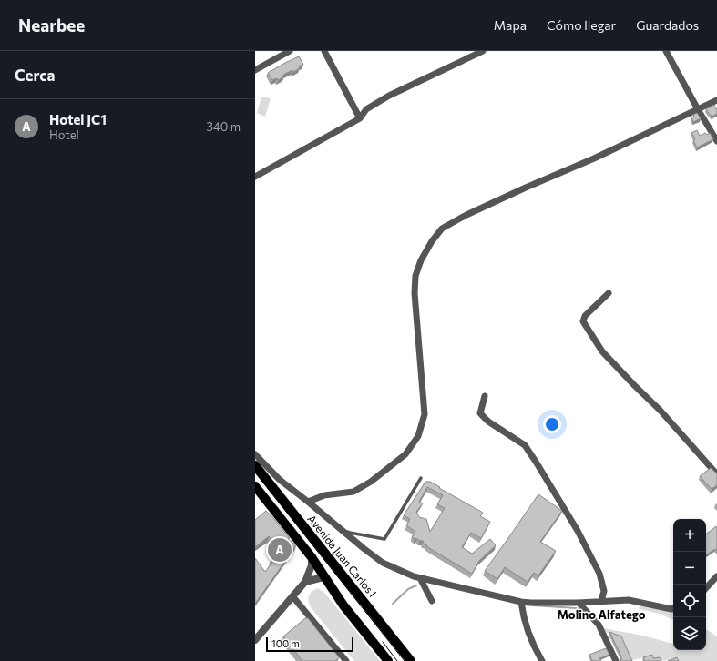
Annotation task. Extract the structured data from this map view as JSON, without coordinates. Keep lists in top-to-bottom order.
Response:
{
  "streets": {
    "main road": ["Avenida Juan Carlos I"]
  },
  "districts": ["Molino Alfatego"],
  "scale_bar": "100 m",
  "page": {
    "header": "Nearbee",
    "nav": ["Mapa", "Cómo llegar", "Guardados"],
    "heading": "Cerca",
    "list": [
      {
        "mark": "A",
        "name": "Hotel JC1",
        "note": "Hotel",
        "value": "340 m"
      }
    ],
    "map_buttons": ["+", "−"],
    "pins": "A",
    "scale": "100 m"
  }
}
